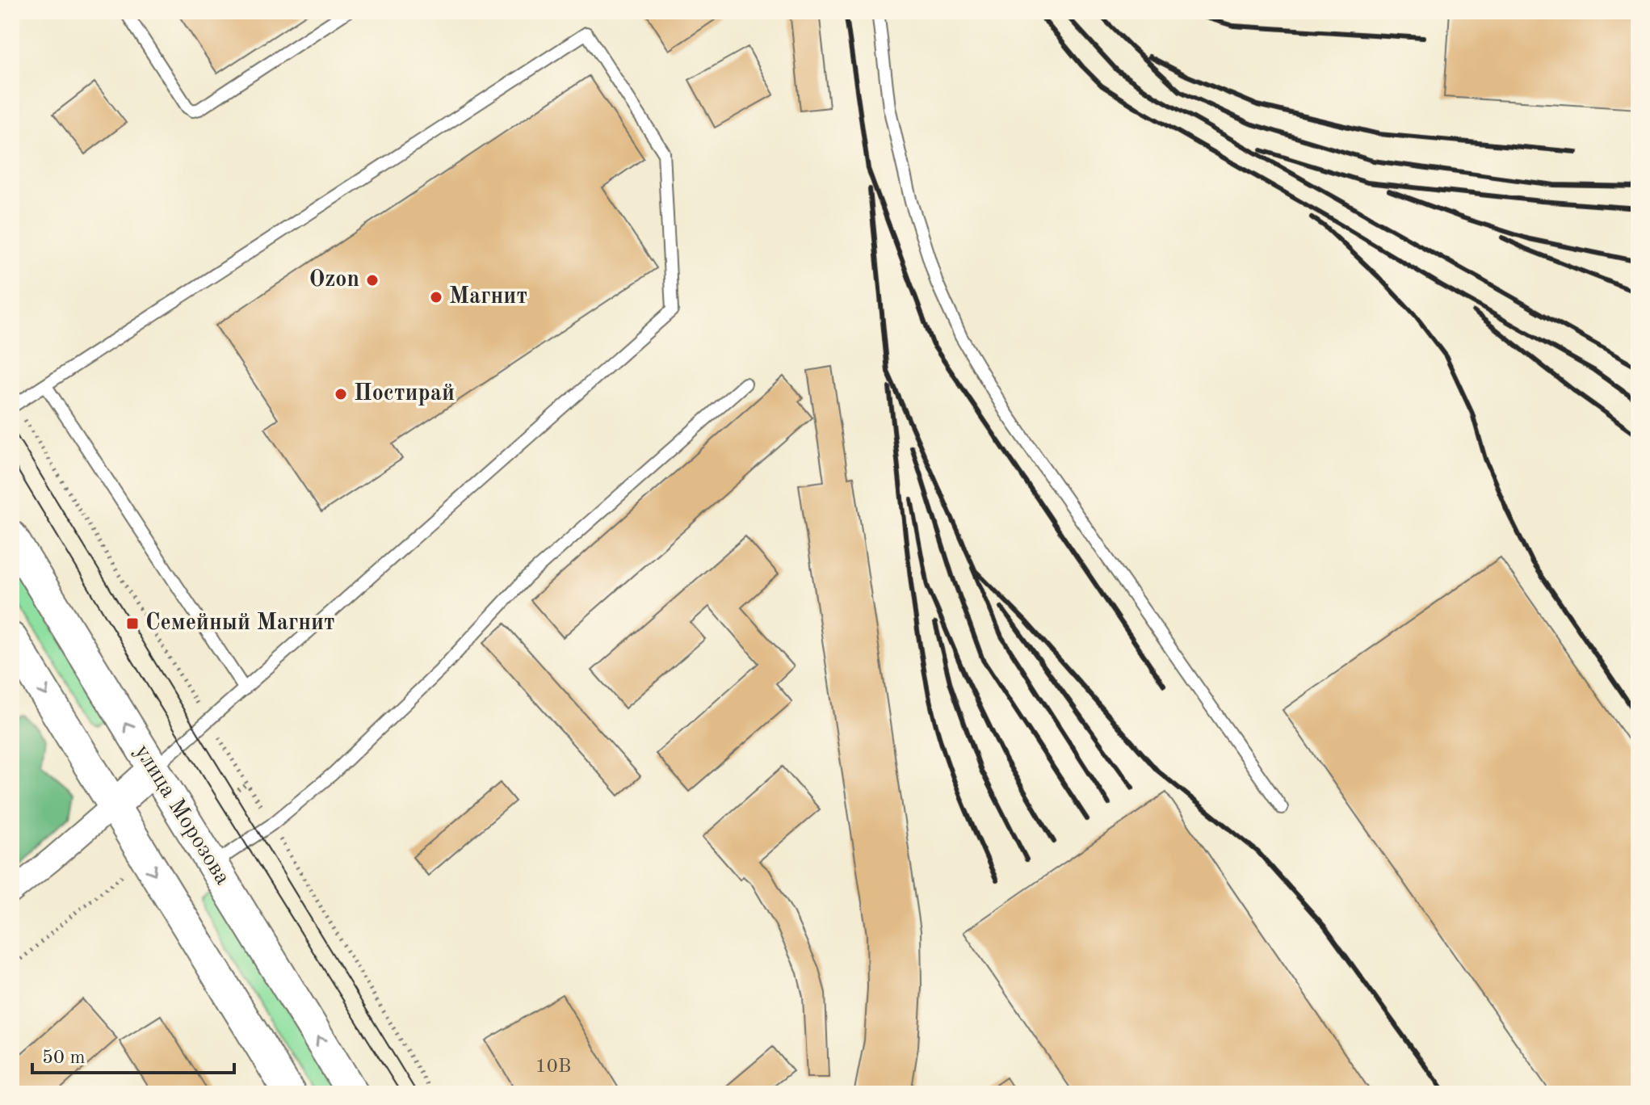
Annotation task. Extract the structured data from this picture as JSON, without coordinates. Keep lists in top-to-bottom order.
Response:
{
  "streets": {
    "main road": ["улица Морозова"]
  },
  "places": {
    "other": ["Ozon", "Магнит", "Постирай"],
    "transit": ["Семейный Магнит"]
  },
  "house_numbers": ["10В"],
  "scale_bar": "50 m"
}
